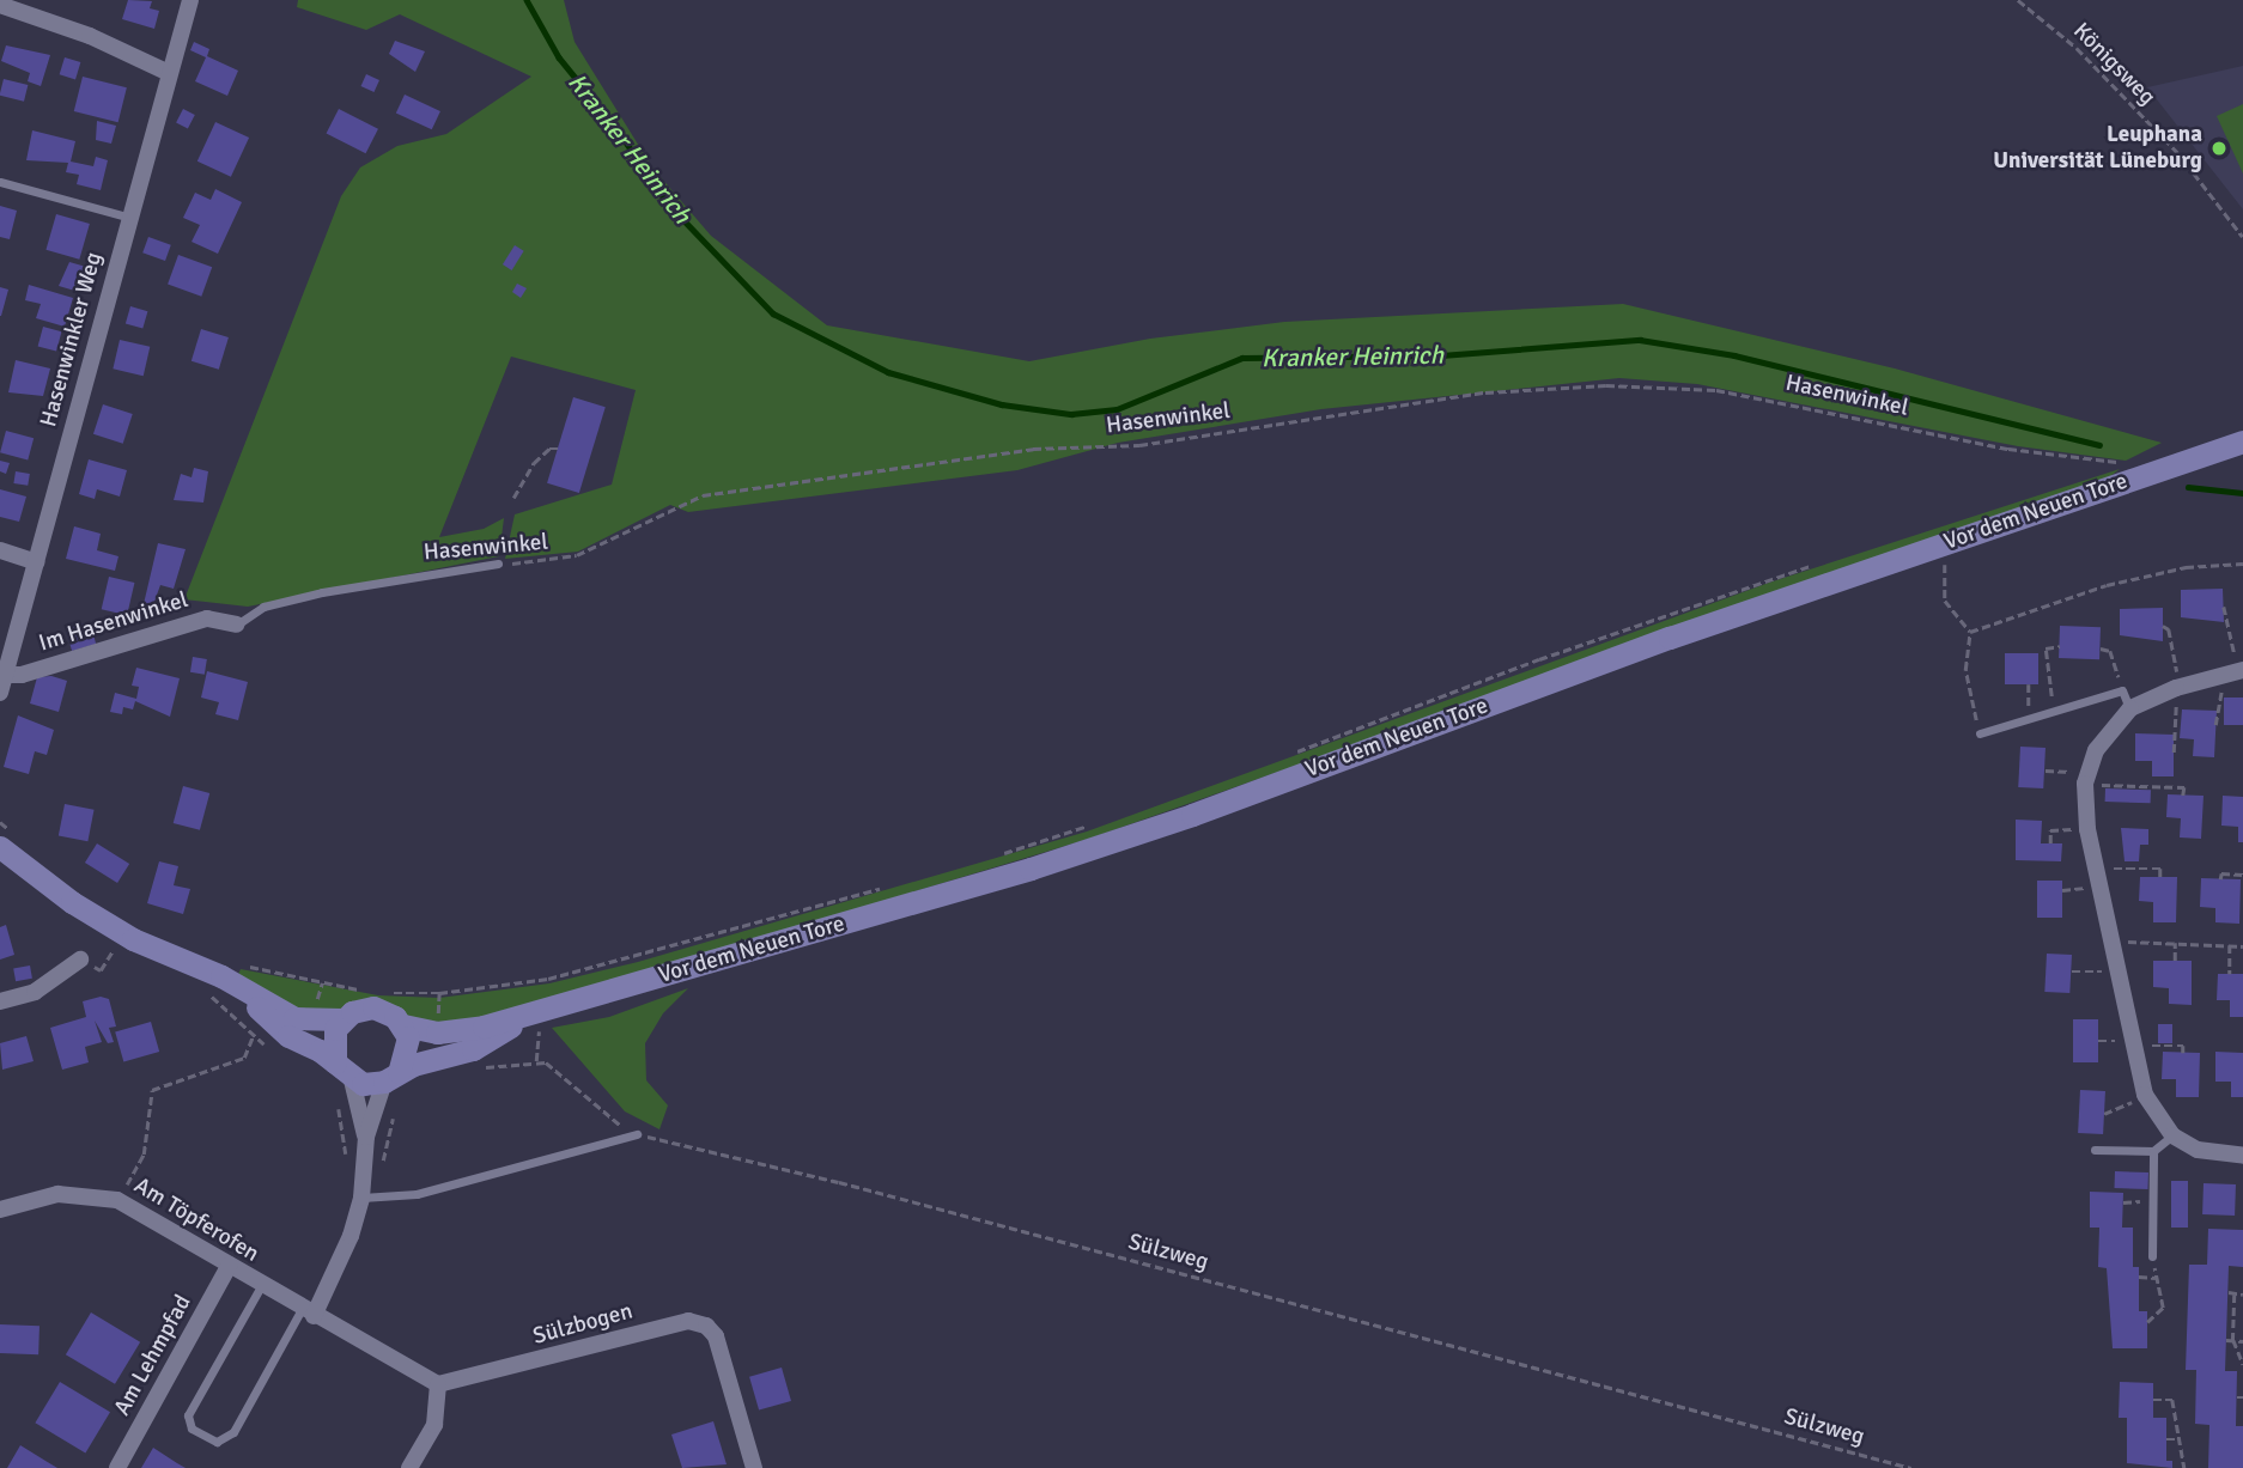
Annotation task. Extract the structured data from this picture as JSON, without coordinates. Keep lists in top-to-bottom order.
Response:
{
  "streets": {
    "main road": ["Vor dem Neuen Tore"],
    "street": [
      "Hasenwinkler Weg",
      "Im Hasenwinkel",
      "Am Töpferofen",
      "Sülzbogen",
      "Am Lehmpfad"
    ],
    "lane": ["Hasenwinkel"],
    "path": ["Königsweg", "Sülzweg"]
  },
  "crossings": [
    ["Hasenwinkler Weg", "Im Hasenwinkel"],
    ["Hasenwinkel", "Im Hasenwinkel"],
    ["Am Töpferofen", "Sülzbogen"],
    ["Am Töpferofen", "Am Lehmpfad"]
  ],
  "water": ["Kranker Heinrich"],
  "places": ["Leuphana Universität Lüneburg"]
}
